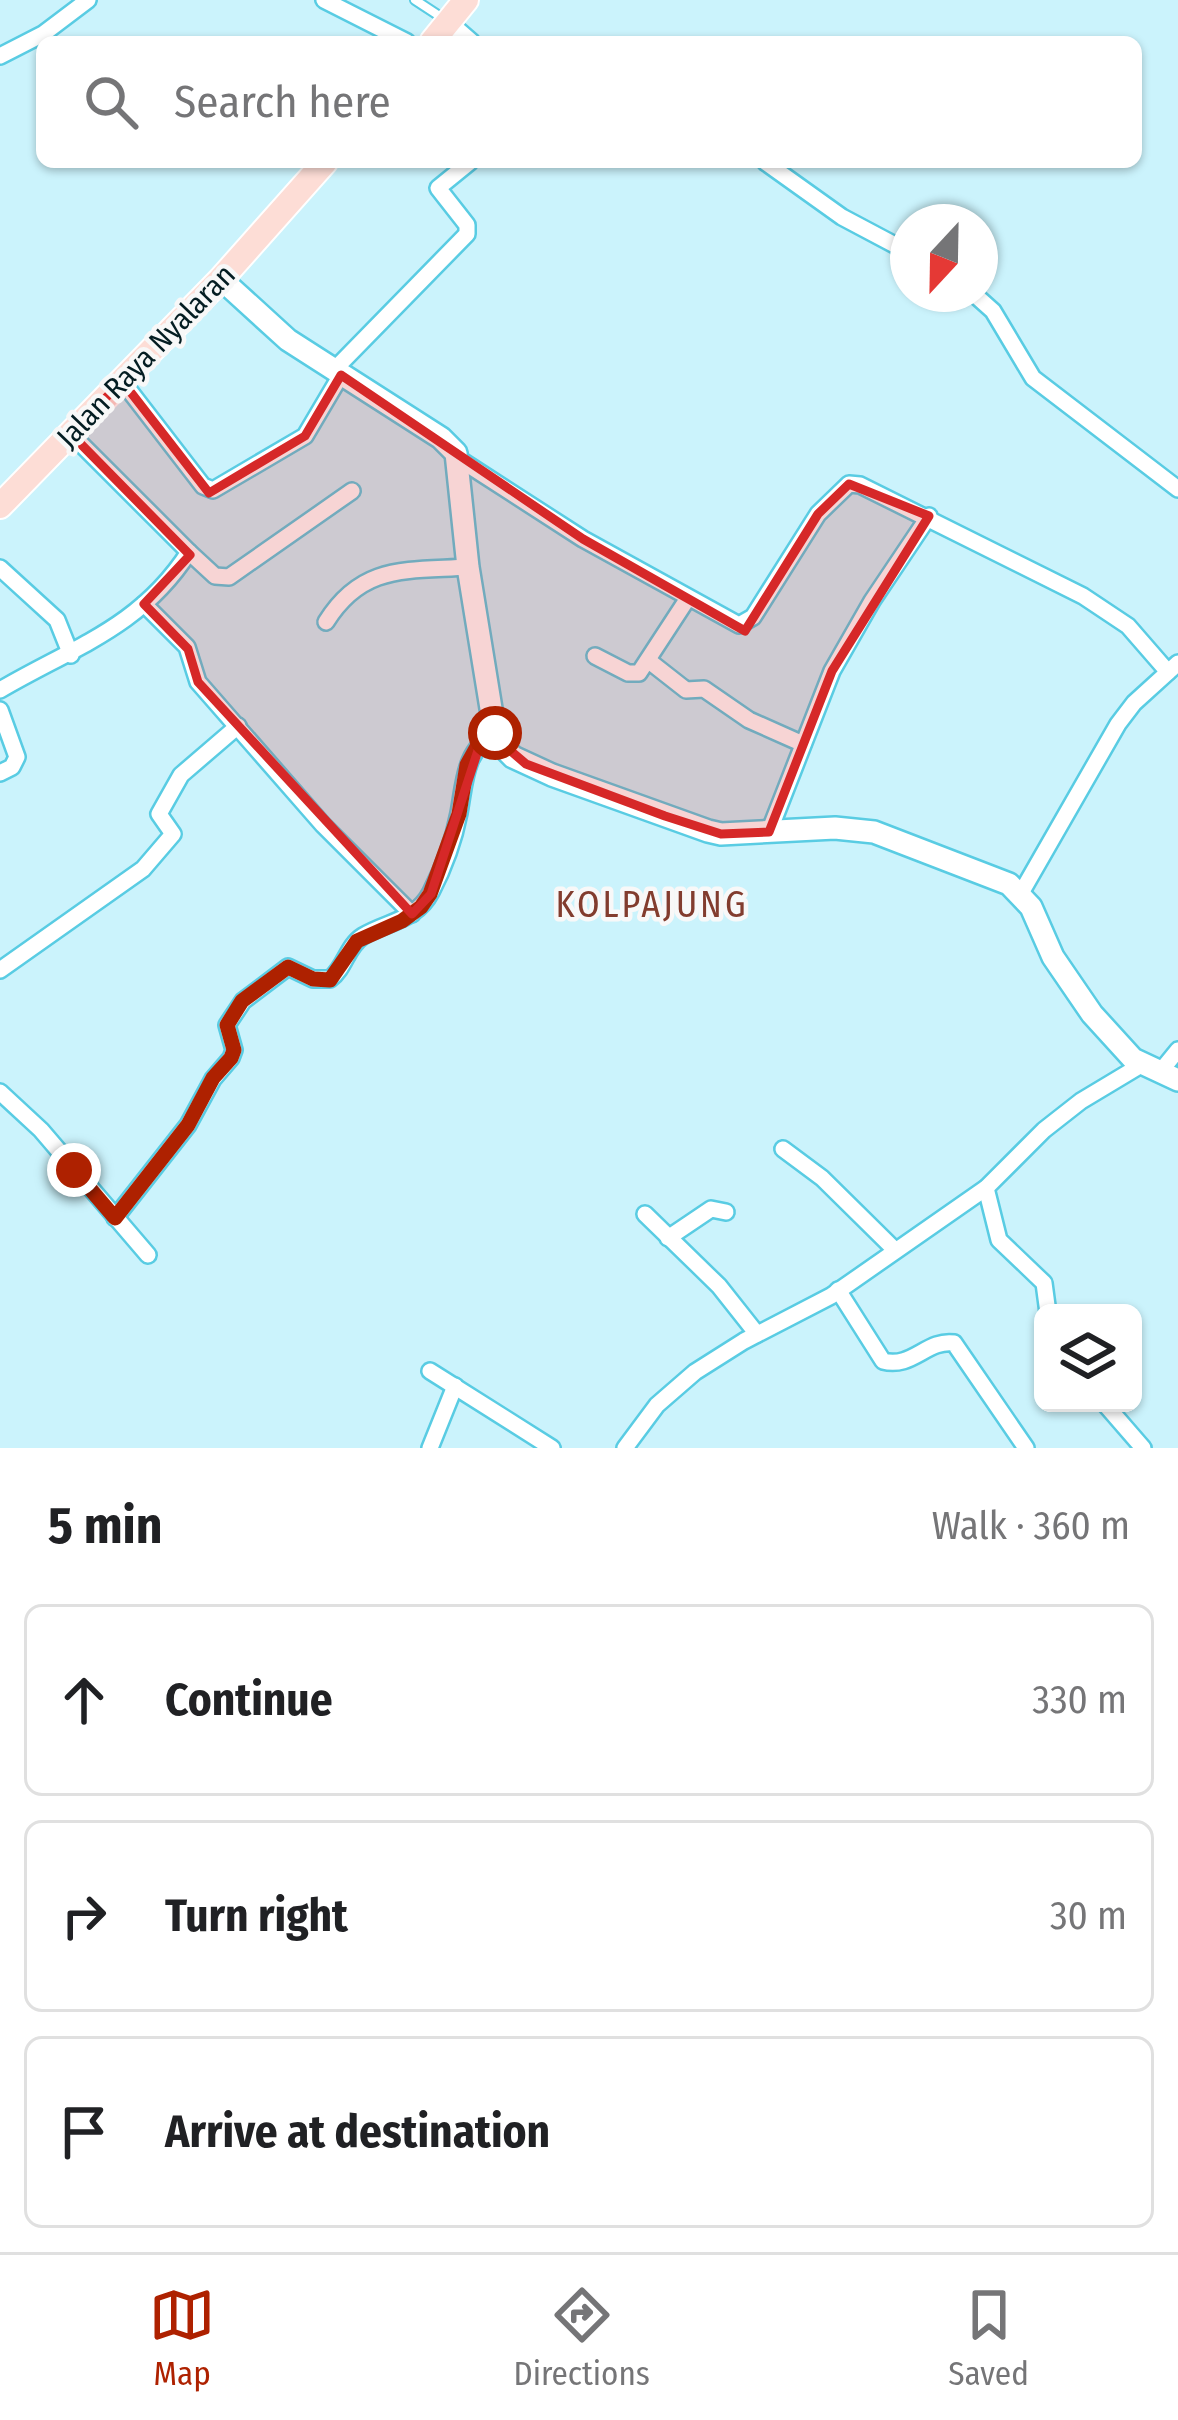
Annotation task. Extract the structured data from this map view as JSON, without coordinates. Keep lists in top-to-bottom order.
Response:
{
  "streets": {
    "main road": ["Jalan Raya Nyalaran"]
  },
  "districts": ["KOLPAJUNG"],
  "north": "bottom",
  "page": {
    "search": "Search here",
    "heading": ["5 min", "Walk · 360 m"],
    "list": [
      ["Continue", "330 m"],
      ["Turn right", "30 m"],
      "Arrive at destination"
    ],
    "nav": ["Map", "Directions", "Saved"]
  }
}
